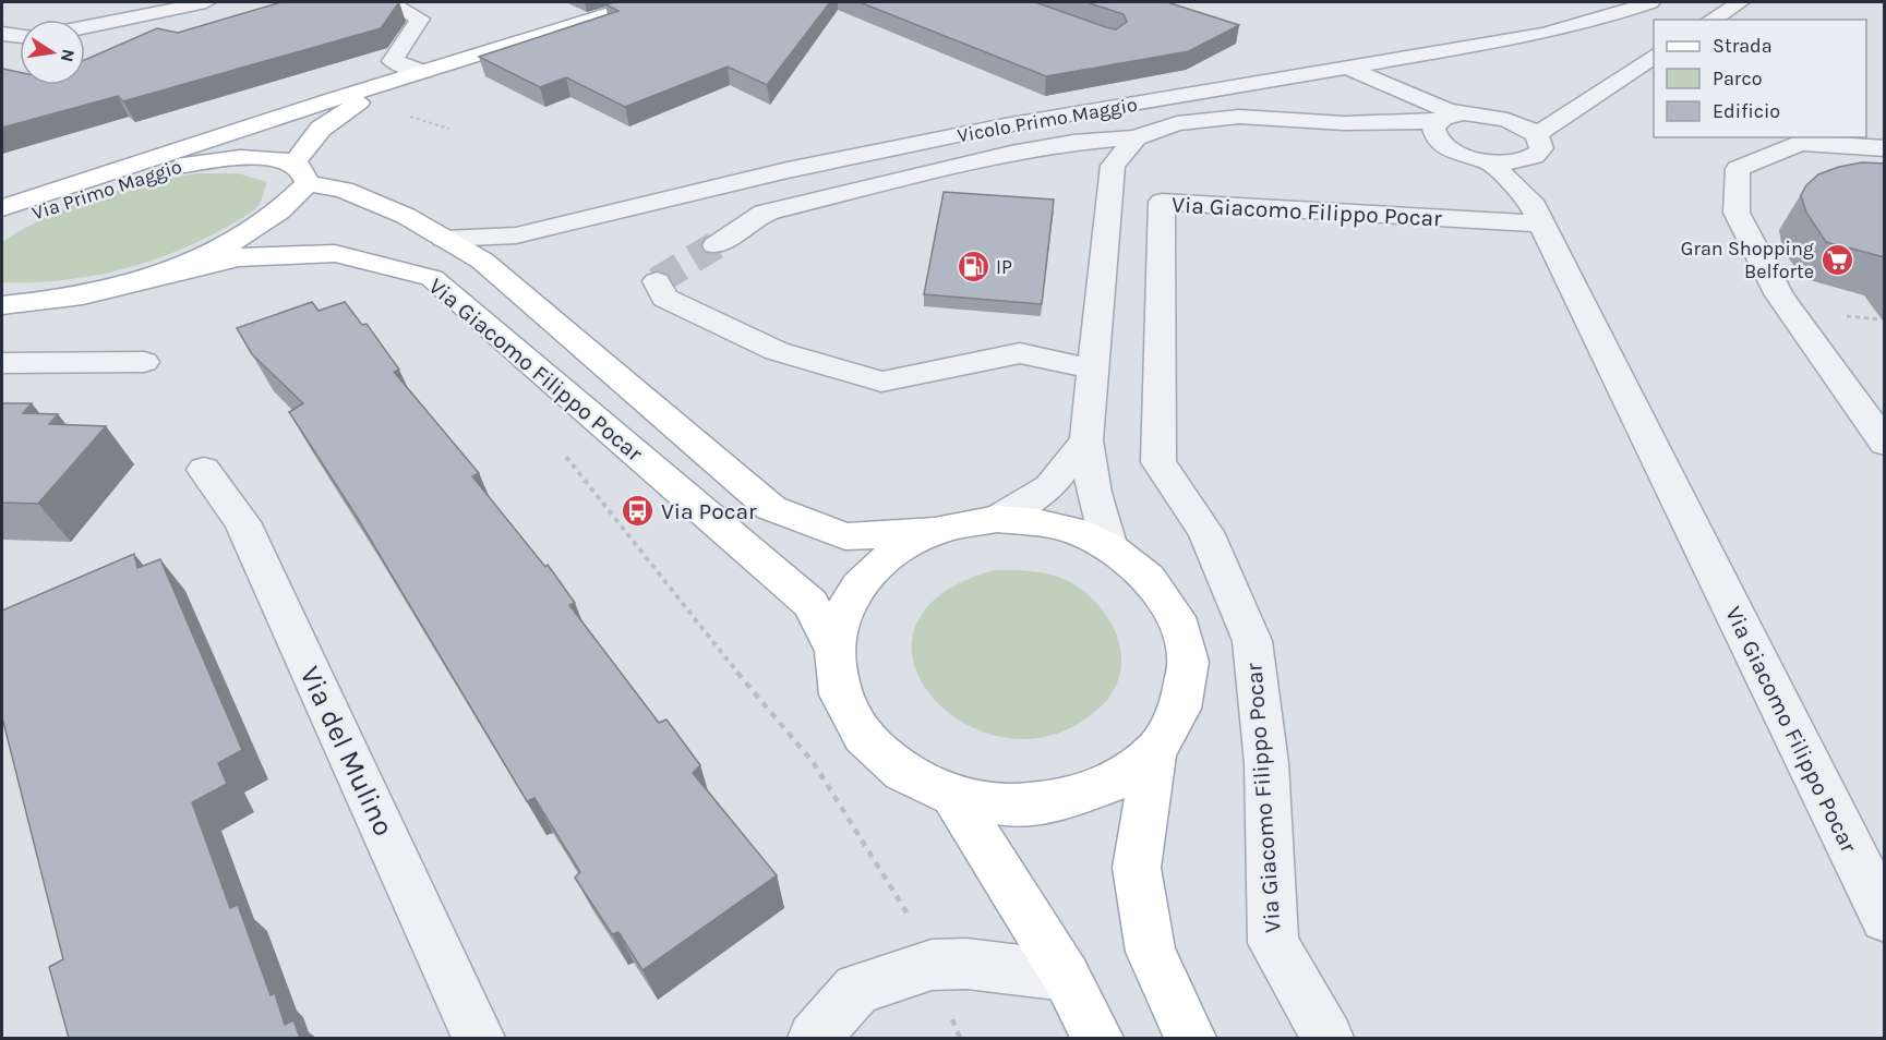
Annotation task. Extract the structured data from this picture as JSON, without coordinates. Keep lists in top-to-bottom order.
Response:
{
  "streets": {
    "main road": ["Via Primo Maggio", "Via Giacomo Filippo Pocar"],
    "street": ["Vicolo Primo Maggio", "Via del Mulino"]
  },
  "crossings": [
    ["Vicolo Primo Maggio", "Via Giacomo Filippo Pocar"],
    ["Via Primo Maggio", "Via Giacomo Filippo Pocar"]
  ],
  "places": {
    "supermarket": ["Gran Shopping Belforte"],
    "fuel station": ["IP"],
    "bus stop": ["Via Pocar"]
  },
  "legend": ["Strada", "Parco", "Edificio"],
  "north": "right"
}
